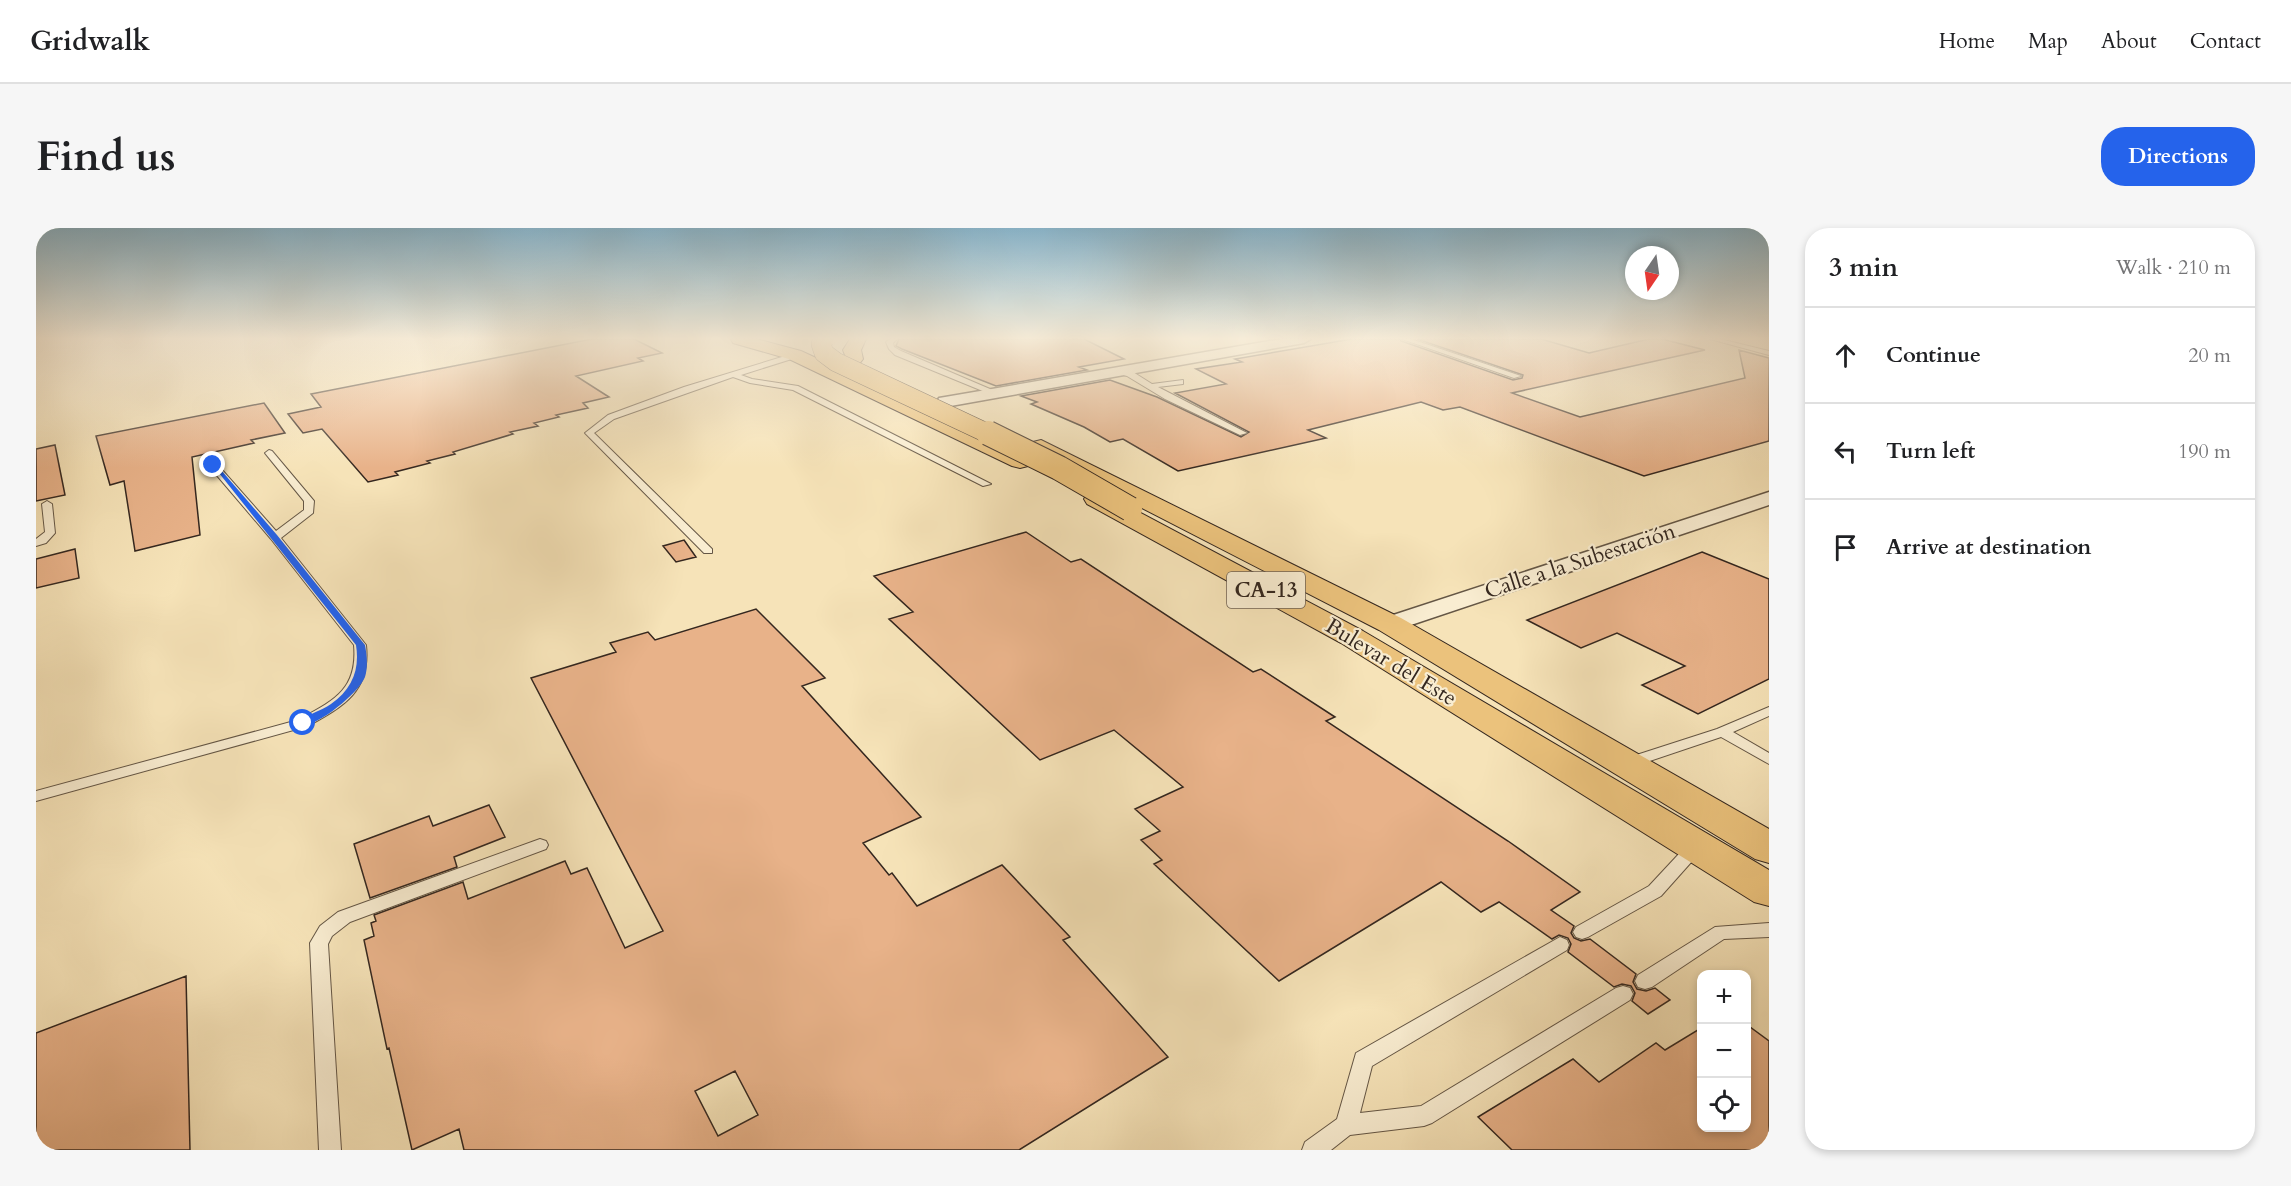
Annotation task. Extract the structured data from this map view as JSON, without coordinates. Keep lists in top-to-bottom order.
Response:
{
  "streets": {
    "highway": ["CA-13", "Bulevar del Este"],
    "street": ["Calle a la Subestación"]
  },
  "crossings": [
    ["Calle a la Subestación", "Bulevar del Este"]
  ],
  "north": "bottom",
  "page": {
    "header": "Gridwalk",
    "nav": [
      "Home",
      "Map",
      "About",
      "Contact"
    ],
    "buttons": "Directions",
    "title": "Find us",
    "heading": ["3 min", "Walk · 210 m"],
    "list": [
      ["Continue", "20 m"],
      ["Turn left", "190 m"],
      "Arrive at destination"
    ],
    "map_buttons": ["+", "−"]
  }
}
